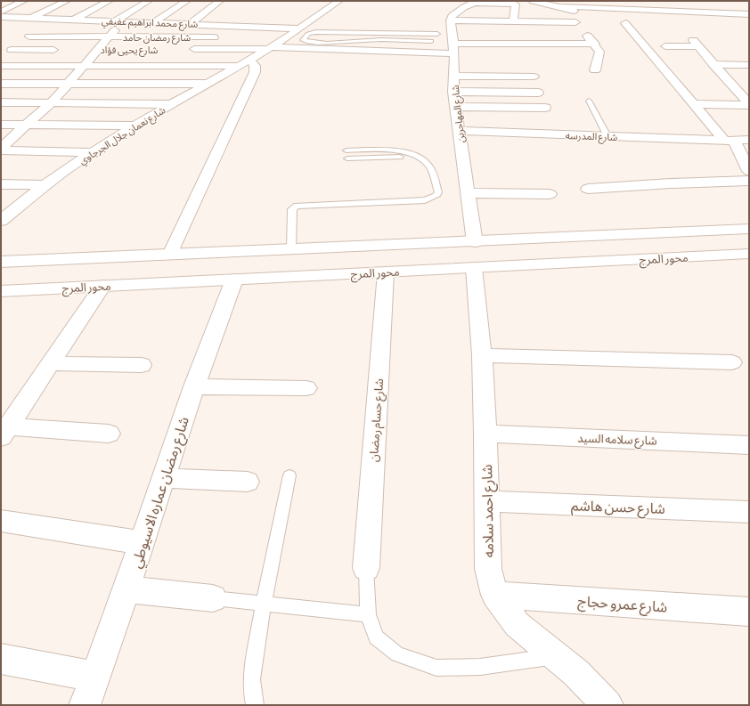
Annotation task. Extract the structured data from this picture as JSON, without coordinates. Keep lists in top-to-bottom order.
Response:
{
  "streets": {
    "street": [
      "شارع محمد ابراهيم عفيفي",
      "شارع رمضان حامد",
      "شارع يحيى فؤاد",
      "شارع المهاجرين",
      "شارع نعمان جلال الجرجاوي",
      "شارع المدرسه",
      "محور المرج",
      "شارع حسام رمضان",
      "شارع سلامه السيد",
      "شارع رمضان عماره الاسيوطي",
      "شارع حسن هاشم",
      "شارع احمد سلامه",
      "شارع عمرو حجاج"
    ]
  },
  "crossings": [
    ["شارع محمد ابراهيم عفيفي", "شارع نعمان جلال الجرجاوي"],
    ["شارع المهاجرين", "شارع المدرسه"],
    ["محور المرج", "شارع حسام رمضان"],
    ["محور المرج", "شارع رمضان عماره الاسيوطي"],
    ["محور المرج", "شارع احمد سلامه"],
    ["شارع سلامه السيد", "شارع احمد سلامه"],
    ["شارع حسن هاشم", "شارع احمد سلامه"],
    ["شارع احمد سلامه", "شارع عمرو حجاج"]
  ]
}
